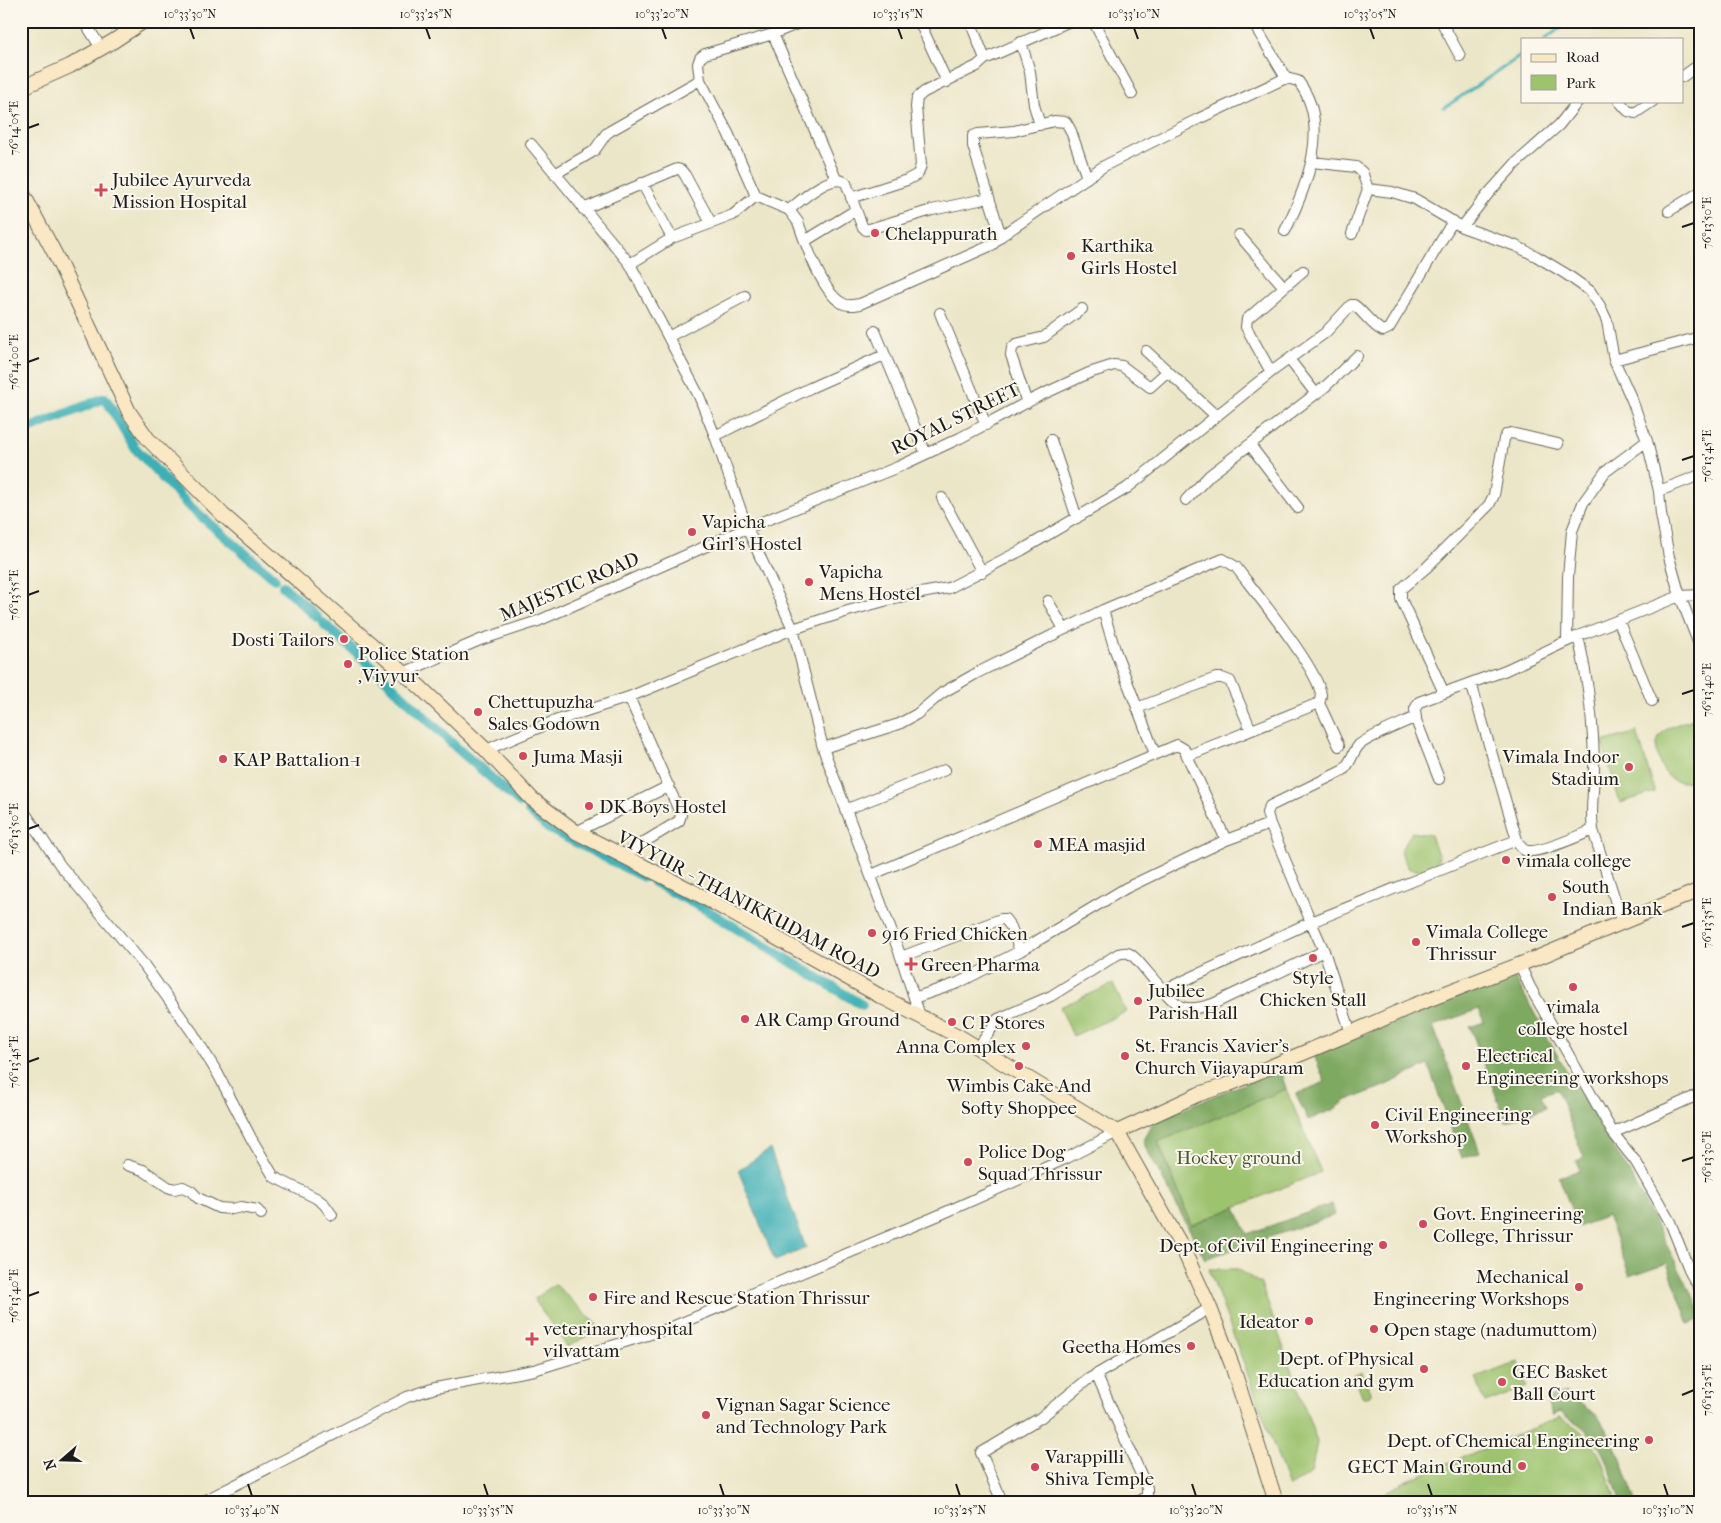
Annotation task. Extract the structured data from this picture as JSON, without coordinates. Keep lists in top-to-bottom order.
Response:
{
  "streets": {
    "main road": ["VIYYUR - THANIKKUDAM ROAD"],
    "street": ["ROYAL STREET", "MAJESTIC ROAD"]
  },
  "crossings": [
    ["ROYAL STREET", "MAJESTIC ROAD"],
    ["MAJESTIC ROAD", "VIYYUR - THANIKKUDAM ROAD"]
  ],
  "parks": ["Hockey ground"],
  "places": {
    "health": ["Jubilee Ayurveda Mission Hospital", "Green Pharma", "veterinaryhospital vilvattam"],
    "other": [
      "Chelappurath",
      "Karthika Girls Hostel",
      "Vapicha Girl's Hostel",
      "Vapicha Mens Hostel",
      "Dosti Tailors",
      "Police Station ,Viyyur",
      "Chettupuzha Sales Godown",
      "Juma Masji",
      "KAP Battalion-1",
      "Vimala Indoor Stadium",
      "DK Boys Hostel",
      "MEA masjid",
      "vimala college",
      "South Indian Bank",
      "916 Fried Chicken",
      "Vimala College Thrissur",
      "Style Chicken Stall",
      "vimala college hostel",
      "Jubilee Parish Hall",
      "AR Camp Ground",
      "C P Stores",
      "Anna Complex",
      "St. Francis Xavier's Church Vijayapuram",
      "Wimbis Cake And Softy Shoppee",
      "Electrical Engineering workshops",
      "Civil Engineering Workshop",
      "Police Dog Squad Thrissur",
      "Govt. Engineering College, Thrissur",
      "Dept. of Civil Engineering",
      "Mechanical Engineering Workshops",
      "Fire and Rescue Station Thrissur",
      "Ideator",
      "Open stage (nadumuttom)",
      "Geetha Homes",
      "Dept. of Physical Education and gym",
      "GEC Basket Ball Court",
      "Vignan Sagar Science and Technology Park",
      "Dept. of Chemical Engineering",
      "GECT Main Ground",
      "Varappilli Shiva Temple"
    ]
  },
  "legend": ["Road", "Park"],
  "north": "left",
  "coordinates": [
    "10°33'30\"N",
    "10°33'25\"N",
    "10°33'20\"N",
    "10°33'15\"N",
    "10°33'10\"N",
    "10°33'05\"N",
    "76°14'05\"E",
    "76°13'50\"E",
    "76°14'00\"E",
    "76°13'45\"E",
    "76°13'55\"E",
    "76°13'40\"E",
    "76°13'35\"E",
    "76°13'30\"E",
    "76°13'25\"E",
    "10°33'40\"N",
    "10°33'35\"N"
  ]
}
